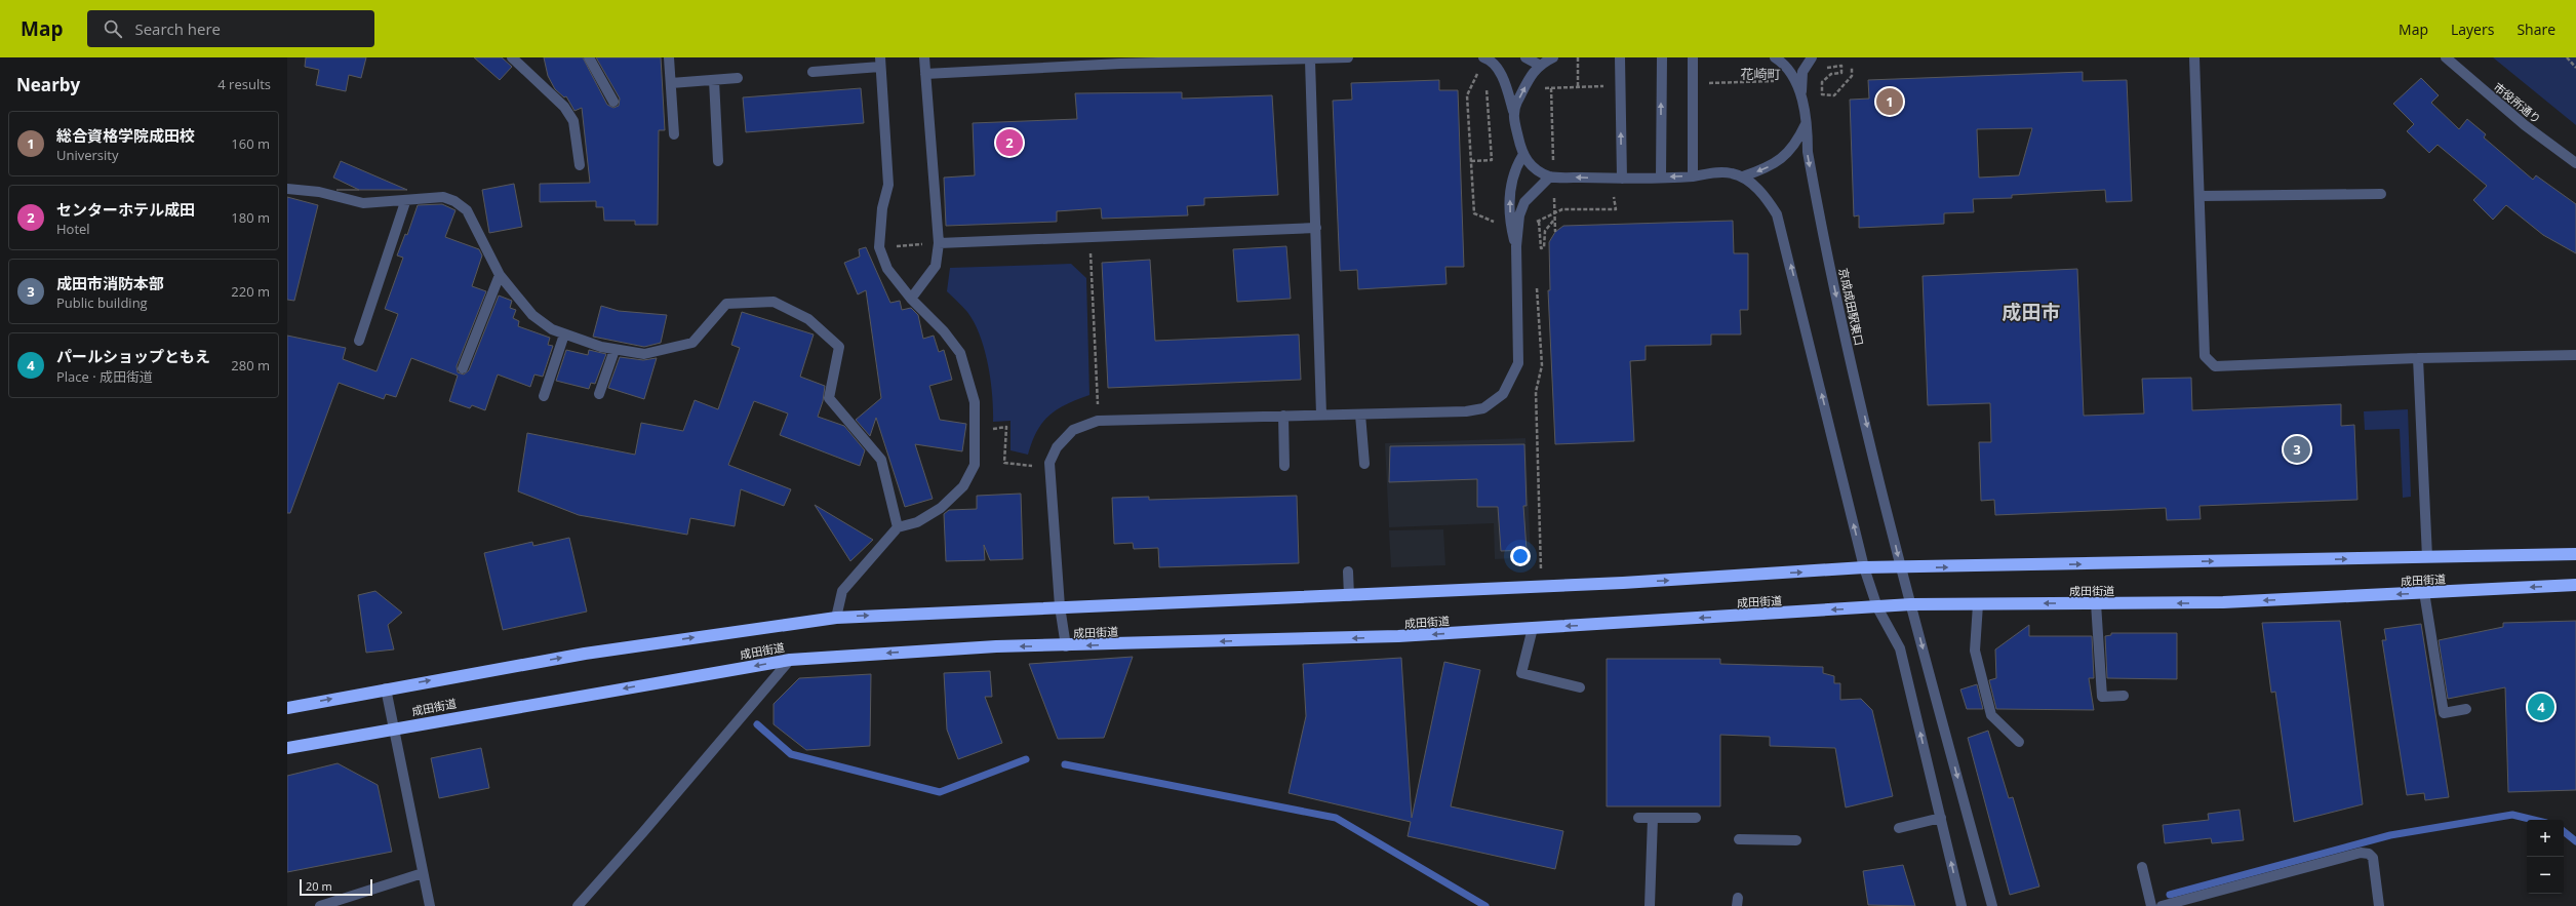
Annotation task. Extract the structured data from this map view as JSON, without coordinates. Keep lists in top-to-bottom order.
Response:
{
  "streets": {
    "highway": ["成田街道"],
    "street": ["市役所通り", "京成成田駅東口"]
  },
  "crossings": [
    ["京成成田駅東口", "成田街道"]
  ],
  "districts": ["花崎町", "成田市"],
  "scale_bar": "20 m",
  "page": {
    "header": "Map",
    "search": "Search here",
    "nav": ["Map", "Layers", "Share"],
    "heading": ["Nearby", "4 results"],
    "pins": [
      "1",
      "2",
      "3",
      "4"
    ],
    "list": [
      {
        "mark": "1",
        "name": "総合資格学院成田校",
        "note": "University",
        "value": "160 m"
      },
      {
        "mark": "2",
        "name": "センターホテル成田",
        "note": "Hotel",
        "value": "180 m"
      },
      {
        "mark": "3",
        "name": "成田市消防本部",
        "note": "Public building",
        "value": "220 m"
      },
      {
        "mark": "4",
        "name": "パールショップともえ",
        "note": "Place · 成田街道",
        "value": "280 m"
      }
    ],
    "map_buttons": ["+", "−"],
    "scale": "20 m"
  }
}
